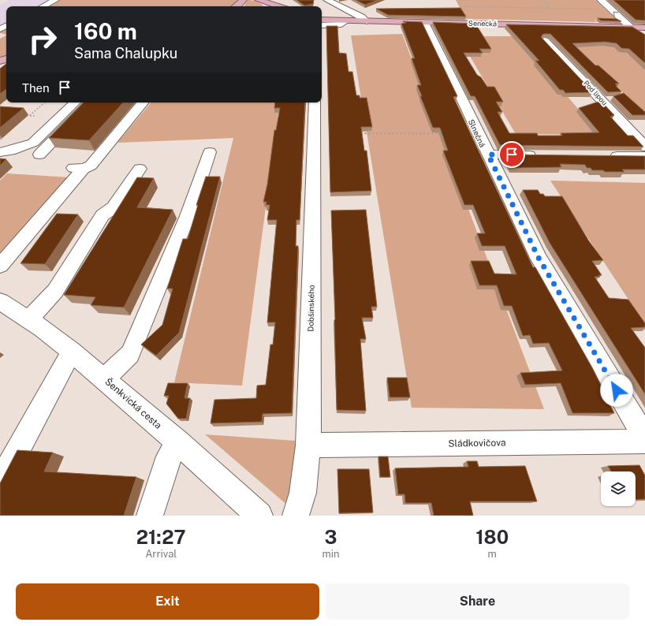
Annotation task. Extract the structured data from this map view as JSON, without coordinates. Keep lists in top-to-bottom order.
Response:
{
  "streets": {
    "main road": ["Senecká"],
    "street": [
      "Pod lipou",
      "Slnečná",
      "Dobšinského",
      "Šenkvická cesta",
      "Sládkovičova"
    ]
  },
  "crossings": [
    ["Senecká", "Slnečná"],
    ["Dobšinského", "Sládkovičova"]
  ],
  "page": {
    "turn": ["160 m", "Sama Chalupku"],
    "then": "Then",
    "eta": [
      "21:27",
      "Arrival",
      "3",
      "min",
      "180",
      "m"
    ],
    "buttons": ["Exit", "Share"]
  }
}
